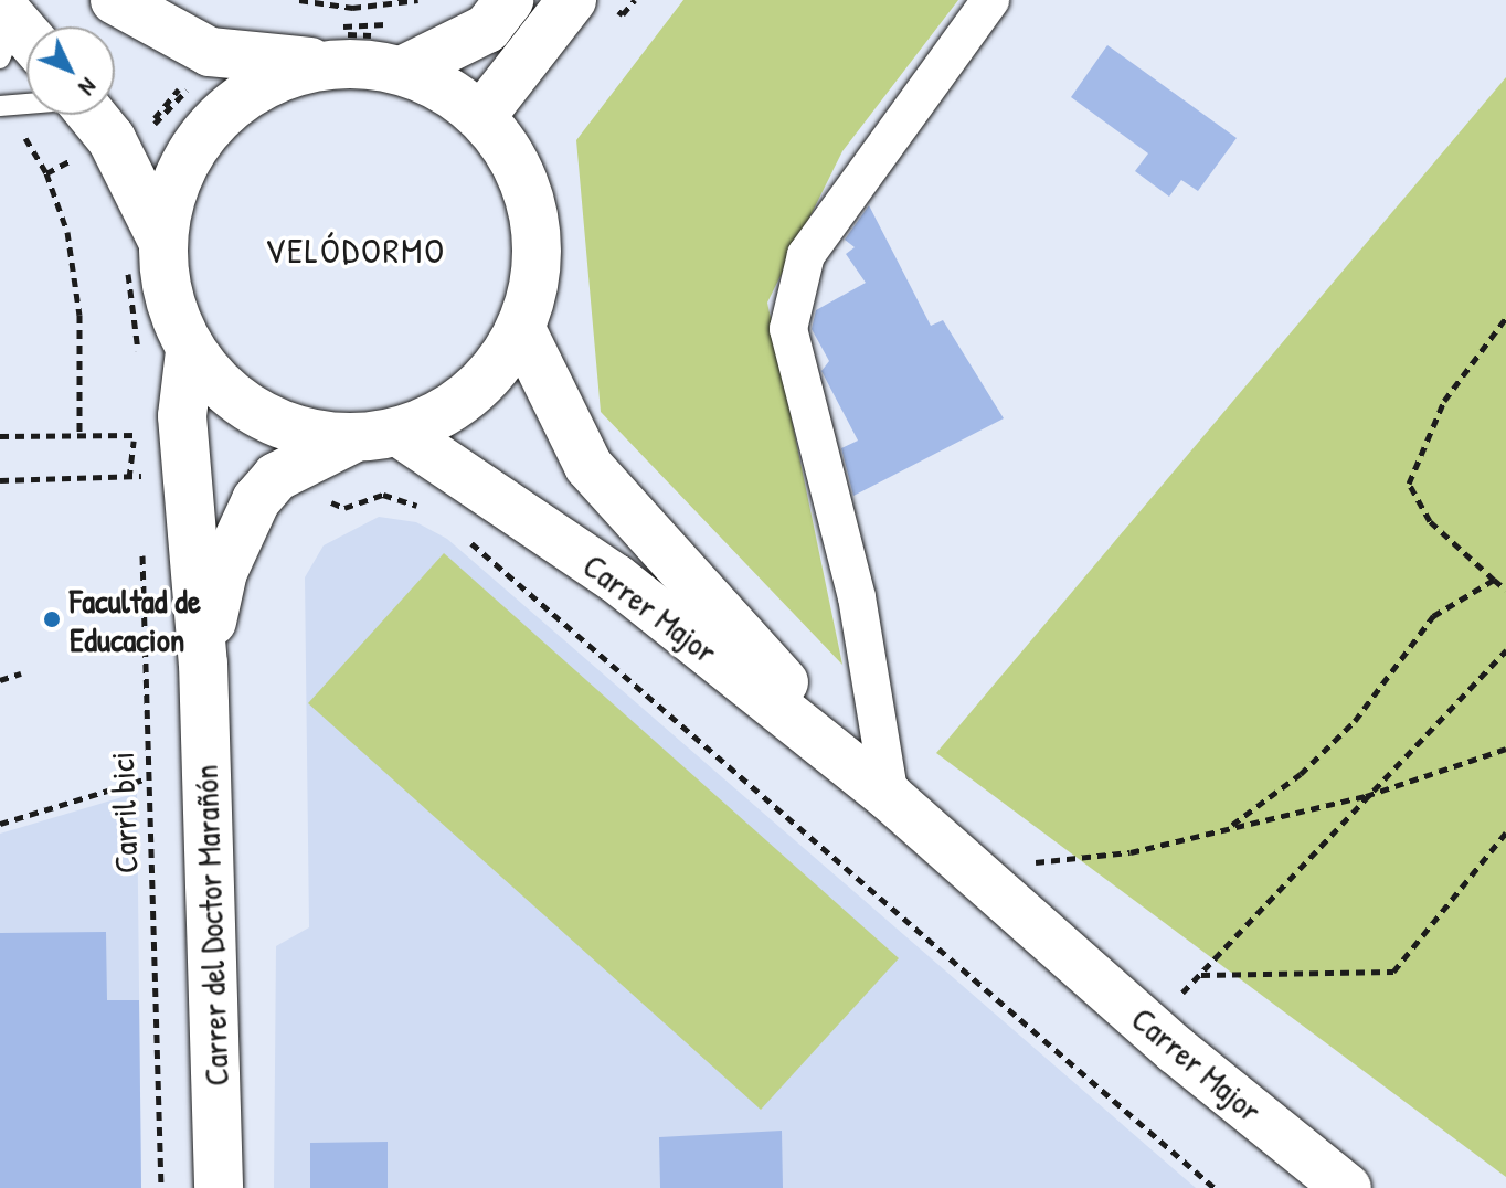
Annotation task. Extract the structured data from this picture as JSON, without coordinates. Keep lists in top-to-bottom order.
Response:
{
  "streets": {
    "street": ["Carrer Major", "Carrer del Doctor Marañón"],
    "path": ["Carril bici"]
  },
  "districts": ["VELÓDORMO"],
  "places": ["Facultad de Educacion"],
  "north": "bottom right"
}
